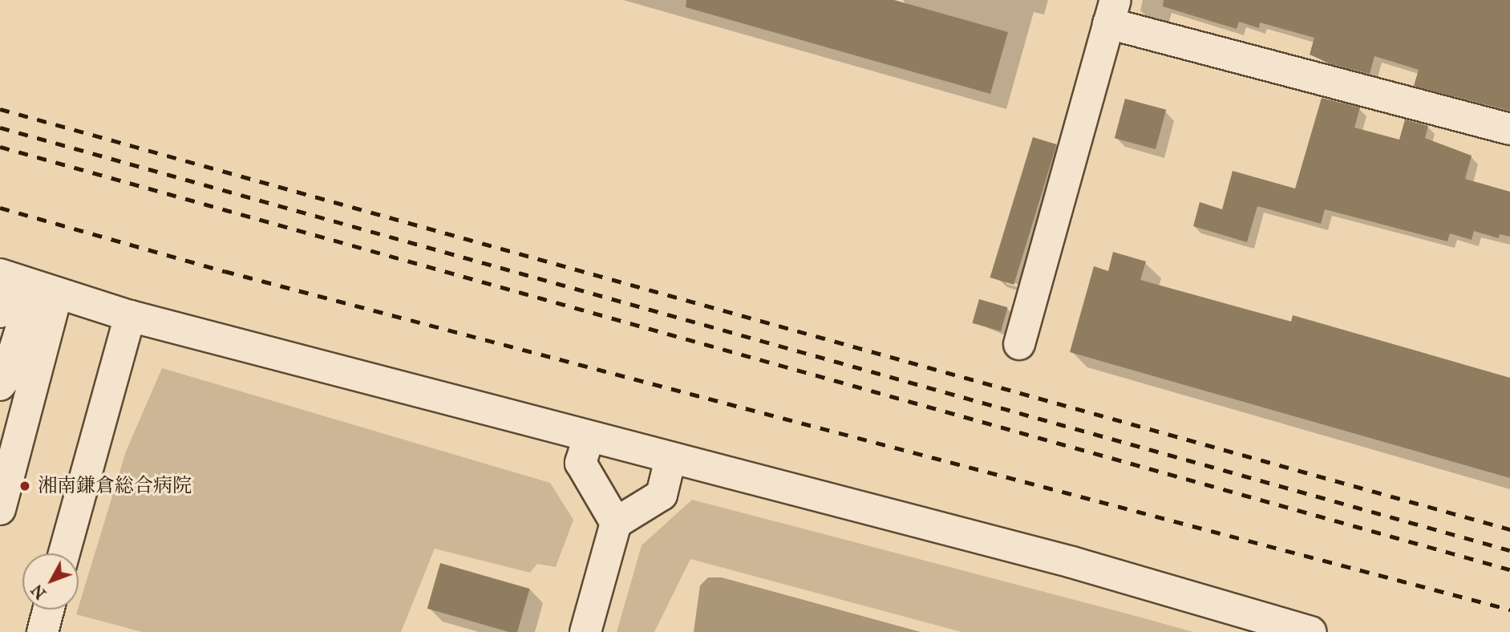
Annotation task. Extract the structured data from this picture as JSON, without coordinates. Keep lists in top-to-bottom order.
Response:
{
  "places": ["湘南鎌倉総合病院"],
  "north": "bottom left"
}
